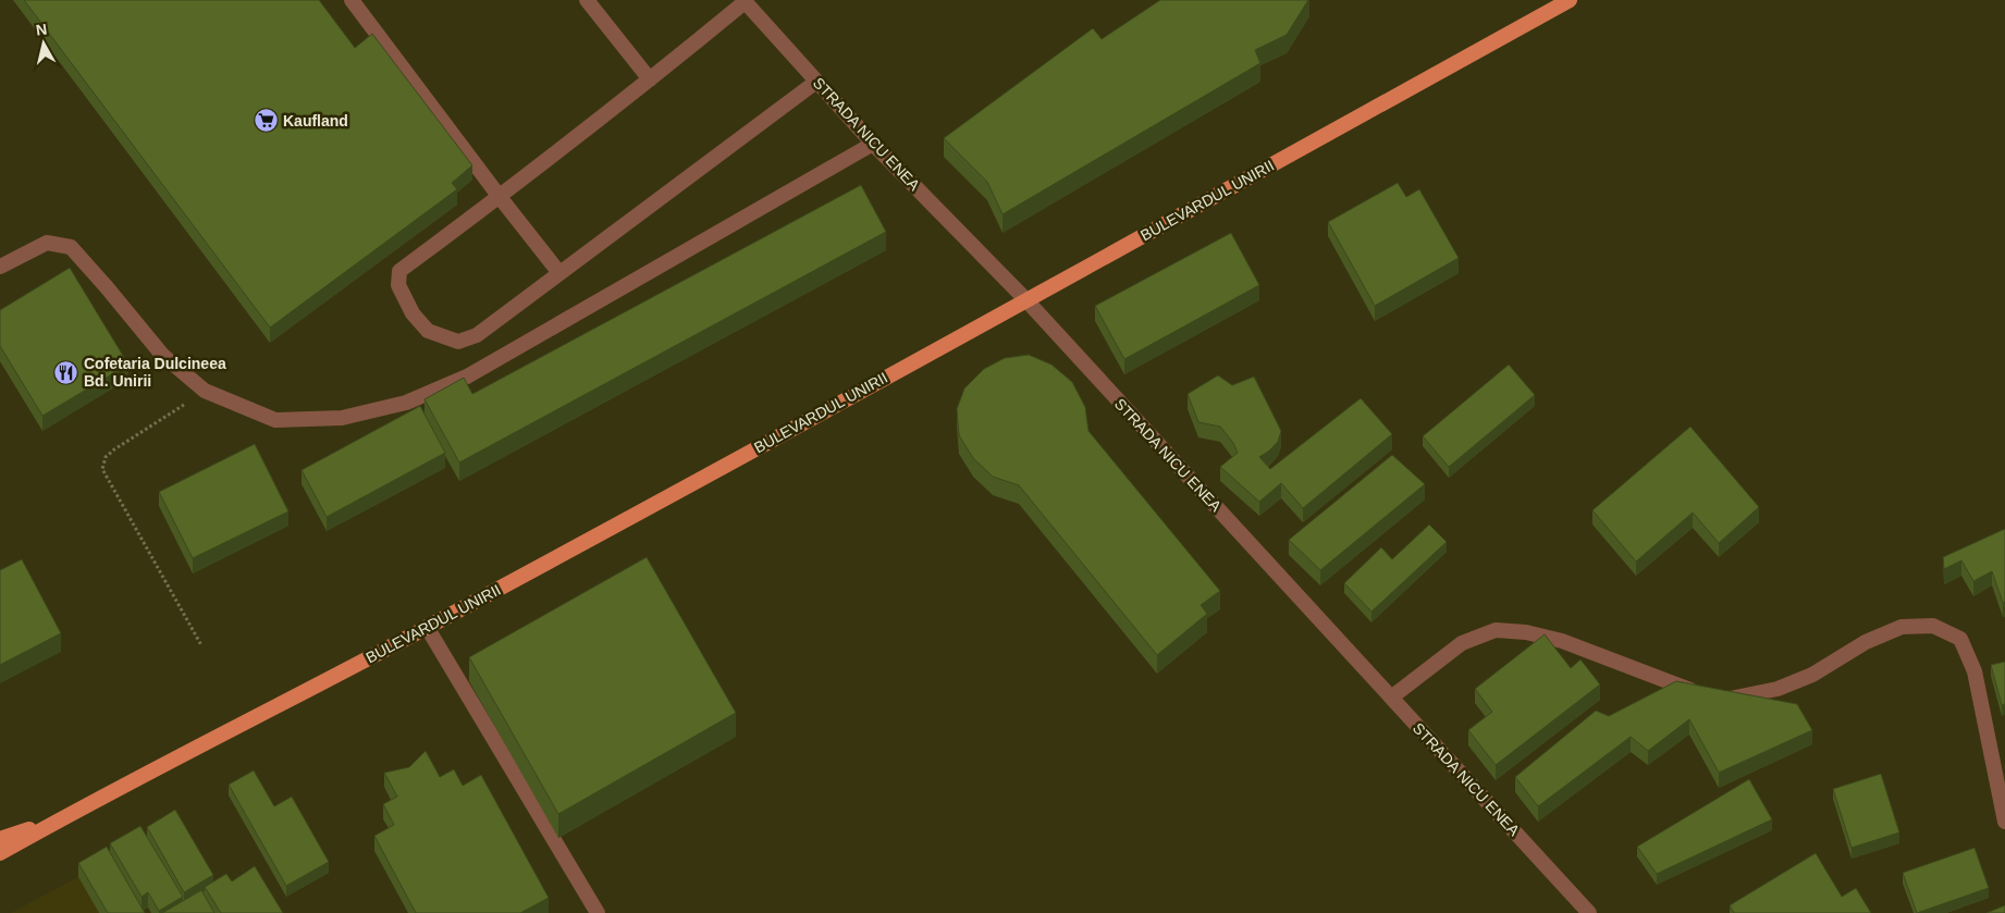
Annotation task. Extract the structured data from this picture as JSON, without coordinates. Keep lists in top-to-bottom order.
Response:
{
  "streets": {
    "main road": ["BULEVARDUL UNIRII"],
    "street": ["STRADA NICU ENEA"]
  },
  "crossings": [
    ["STRADA NICU ENEA", "BULEVARDUL UNIRII"]
  ],
  "places": {
    "supermarket": ["Kaufland"],
    "restaurant": ["Cofetaria Dulcineea Bd. Unirii"]
  },
  "north": "top"
}
